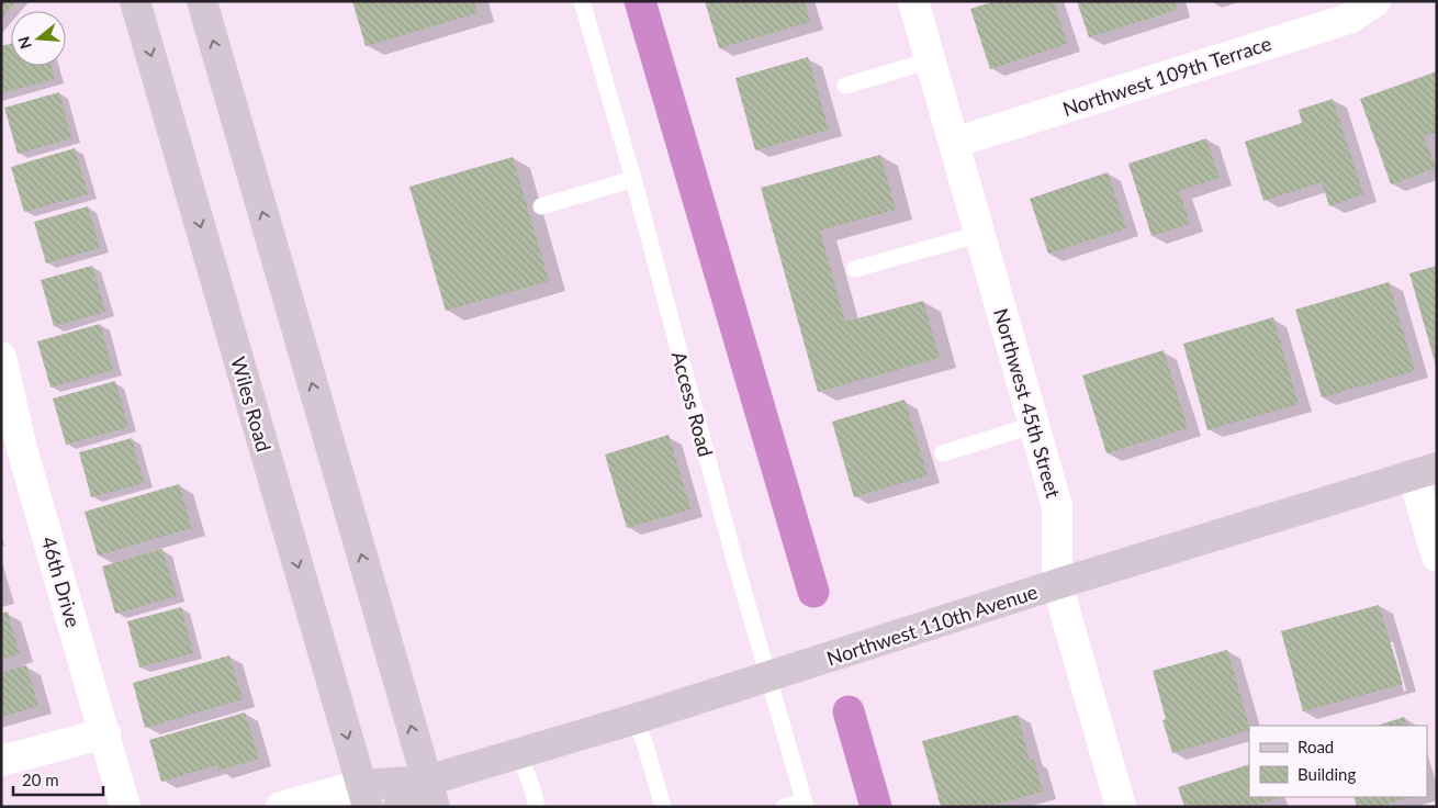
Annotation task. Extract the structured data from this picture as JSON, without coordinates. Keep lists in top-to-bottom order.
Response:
{
  "streets": {
    "main road": ["Wiles Road", "Northwest 110th Avenue"],
    "street": ["Northwest 109th Terrace", "Northwest 45th Street", "46th Drive"],
    "lane": ["Access Road"]
  },
  "crossings": [
    ["Northwest 109th Terrace", "Northwest 45th Street"],
    ["Northwest 45th Street", "Northwest 110th Avenue"],
    ["Wiles Road", "Northwest 110th Avenue"],
    ["Access Road", "Northwest 110th Avenue"]
  ],
  "legend": ["Road", "Building"],
  "scale_bar": "20 m",
  "north": "left"
}
